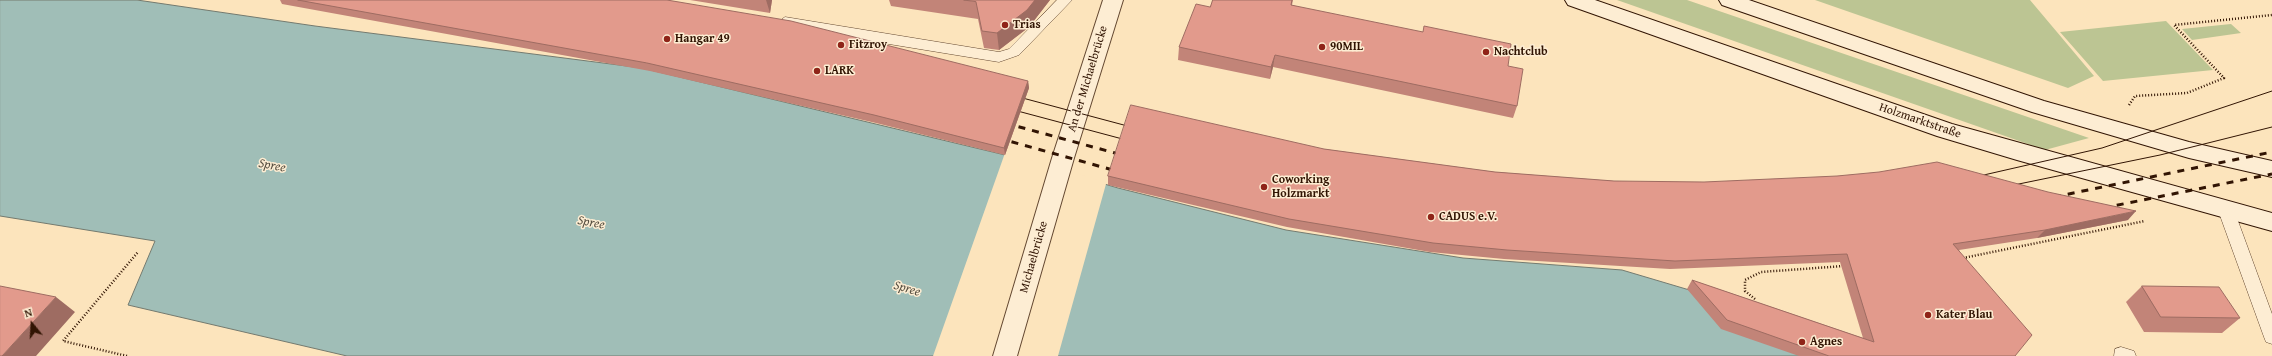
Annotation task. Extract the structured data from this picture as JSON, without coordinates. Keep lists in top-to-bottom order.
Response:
{
  "streets": {
    "main road": ["An der Michaelbrücke", "Holzmarktstraße", "Michaelbrücke"]
  },
  "crossings": [
    ["An der Michaelbrücke", "Michaelbrücke"]
  ],
  "water": ["Spree"],
  "places": [
    "Trias",
    "Hangar 49",
    "Fitzroy",
    "90MIL",
    "Nachtclub",
    "LARK",
    "Coworking Holzmarkt",
    "CADUS e.V.",
    "Kater Blau",
    "Agnes"
  ],
  "north": "top"
}
